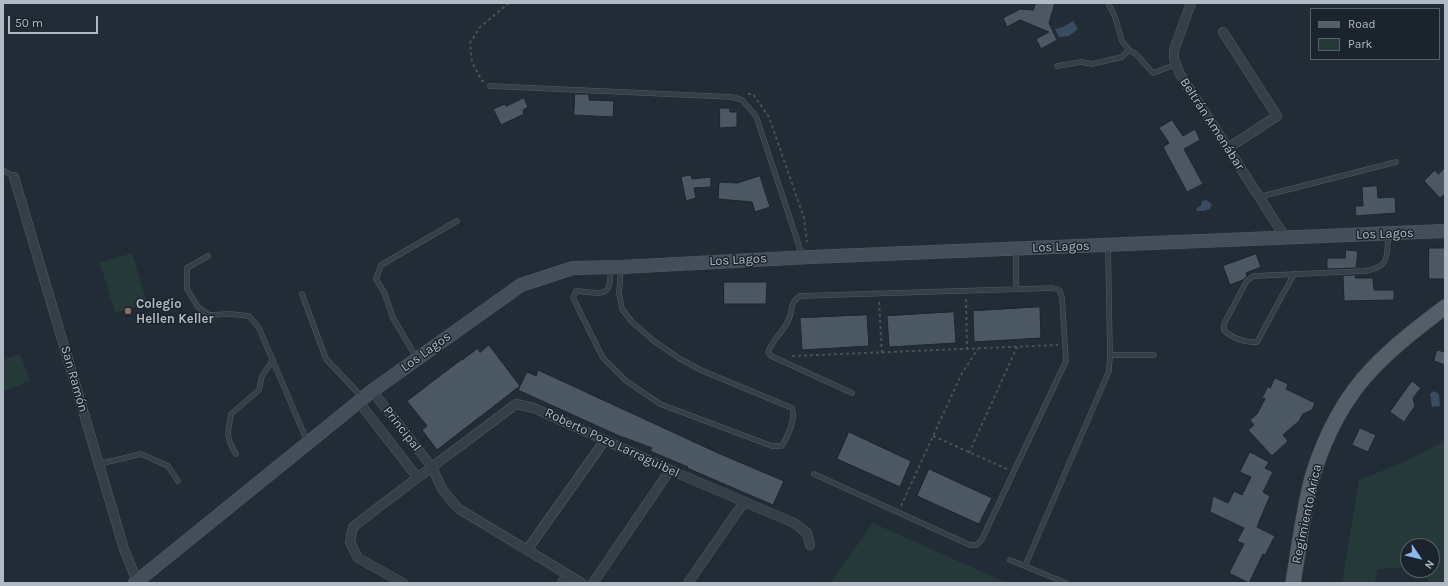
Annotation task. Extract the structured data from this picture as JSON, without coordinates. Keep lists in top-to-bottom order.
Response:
{
  "streets": {
    "main road": ["Los Lagos", "Regimiento Arica"],
    "street": [
      "Beltrán Amenábar",
      "San Ramón",
      "Principal",
      "Roberto Pozo Larraguibel"
    ]
  },
  "crossings": [
    ["Beltrán Amenábar", "Los Lagos"],
    ["Los Lagos", "San Ramón"],
    ["Los Lagos", "Principal"],
    ["Principal", "Roberto Pozo Larraguibel"]
  ],
  "places": ["Colegio Hellen Keller"],
  "legend": ["Road", "Park"],
  "scale_bar": "50 m",
  "north": "bottom right"
}
